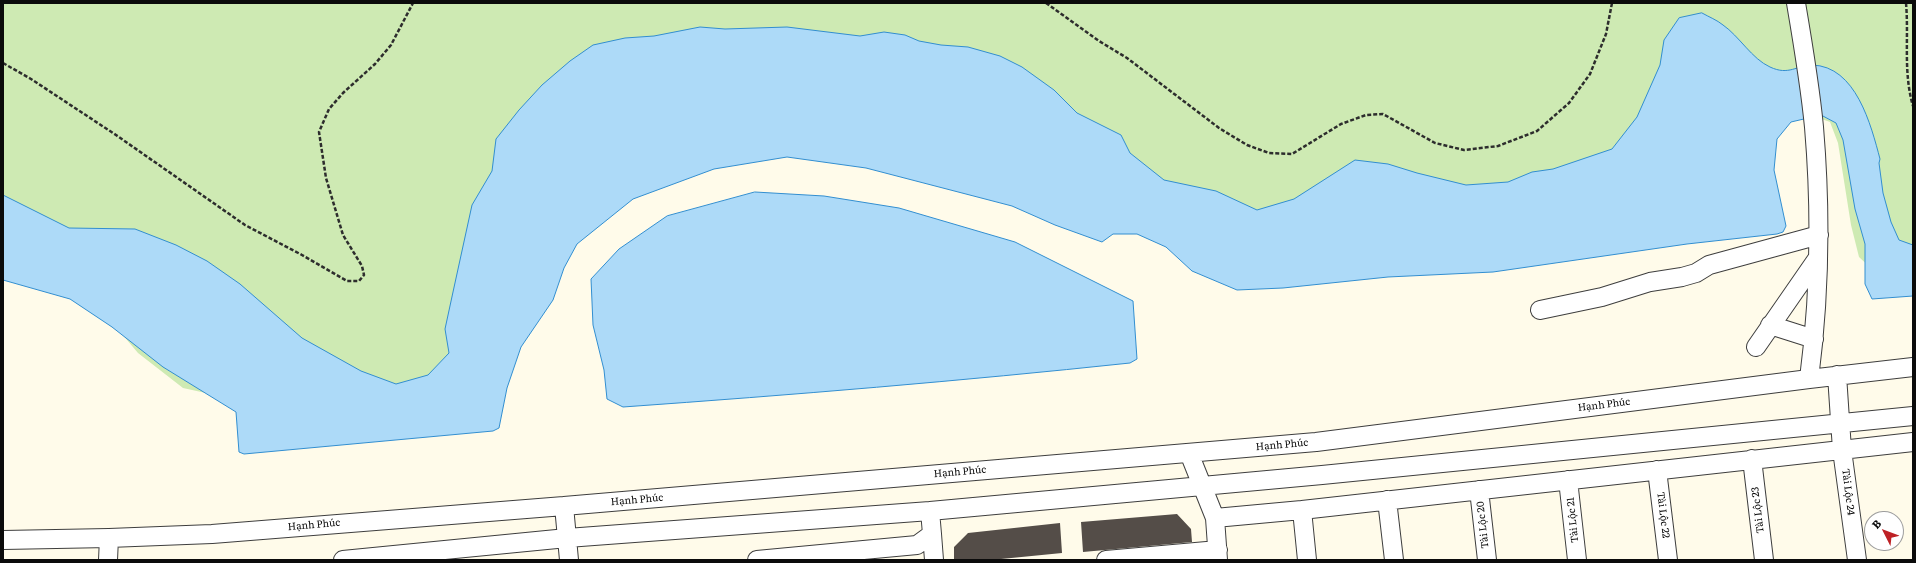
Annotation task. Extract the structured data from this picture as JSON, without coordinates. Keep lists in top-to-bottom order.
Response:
{
  "streets": {
    "street": [
      "Hạnh Phúc",
      "Tài Lộc 24",
      "Tài Lộc 23",
      "Tài Lộc 22",
      "Tài Lộc 21",
      "Tài Lộc 20"
    ]
  },
  "crossings": [
    ["Hạnh Phúc", "Tài Lộc 24"]
  ],
  "north": "top left"
}
